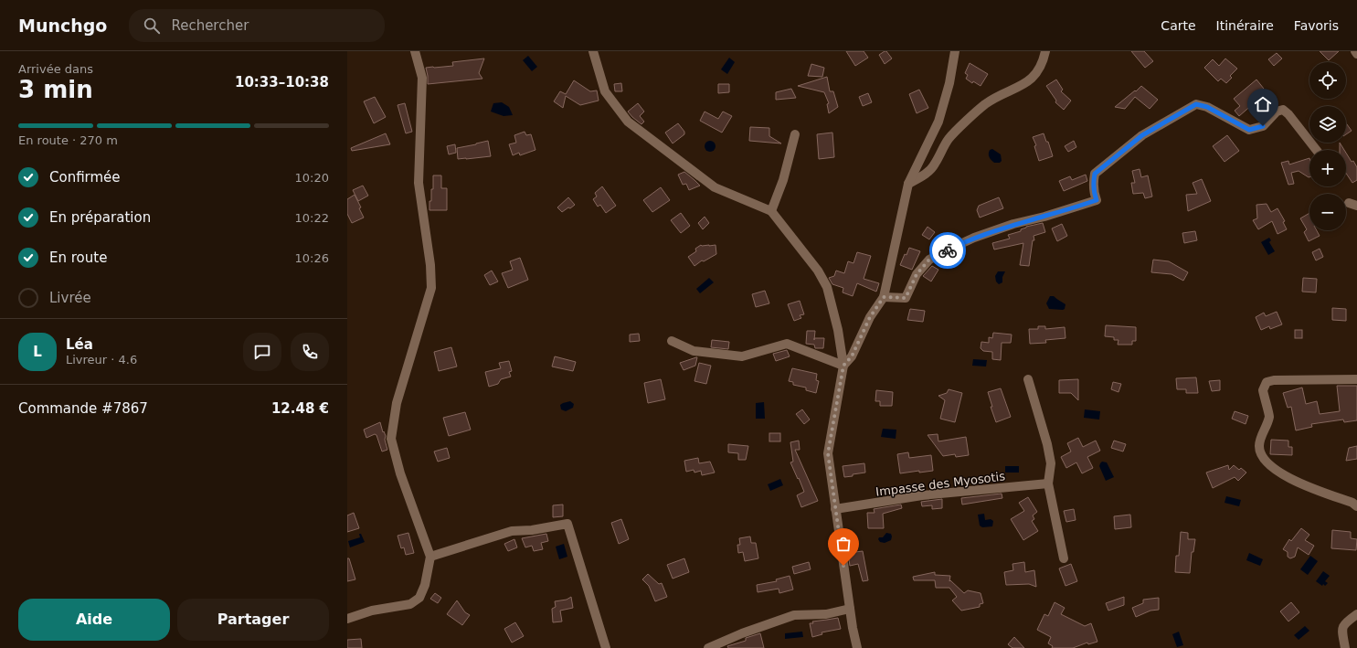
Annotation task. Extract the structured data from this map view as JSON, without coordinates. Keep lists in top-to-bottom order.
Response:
{
  "streets": {
    "street": ["Impasse des Myosotis"]
  },
  "page": {
    "header": "Munchgo",
    "search": "Rechercher",
    "nav": ["Carte", "Itinéraire", "Favoris"],
    "heading": ["3 min", "Arrivée dans", "10:33–10:38"],
    "panel": [
      "Léa",
      "Livreur · 4.6",
      "Commande #7867",
      "12.48 €"
    ],
    "map_buttons": ["+", "−"],
    "bar": "En route · 270 m",
    "list": [
      ["Confirmée", "10:20"],
      ["En préparation", "10:22"],
      ["En route", "10:26"],
      "Livrée"
    ],
    "round": "L",
    "buttons": ["Aide", "Partager"]
  }
}
